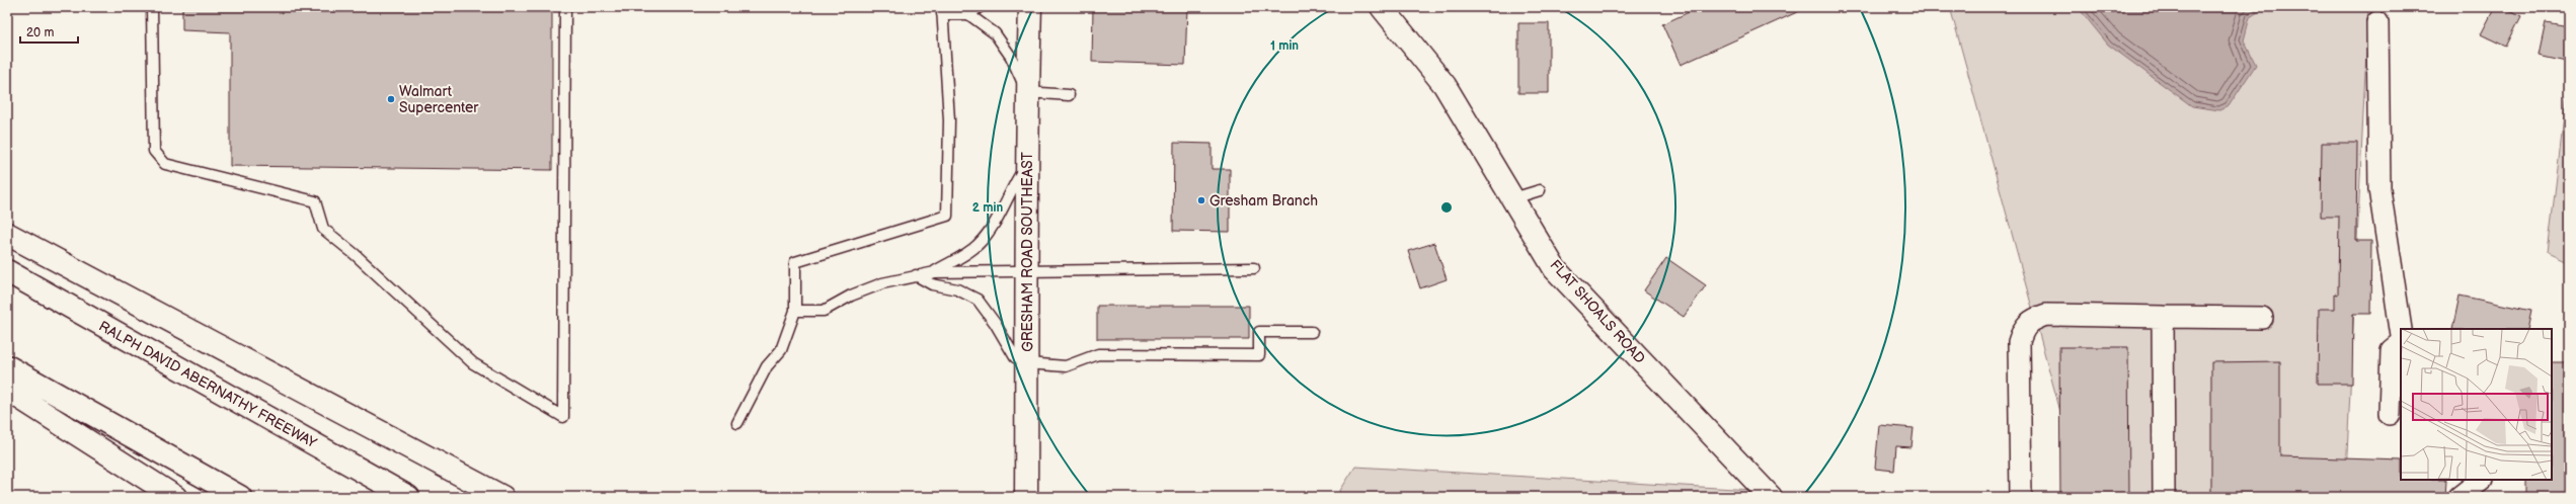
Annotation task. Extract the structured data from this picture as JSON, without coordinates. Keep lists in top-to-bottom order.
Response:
{
  "streets": {
    "main road": ["GRESHAM ROAD SOUTHEAST", "FLAT SHOALS ROAD", "RALPH DAVID ABERNATHY FREEWAY"]
  },
  "places": ["Walmart Supercenter", "Gresham Branch"],
  "scale_bar": "20 m",
  "rings": ["1 min", "2 min"]
}
